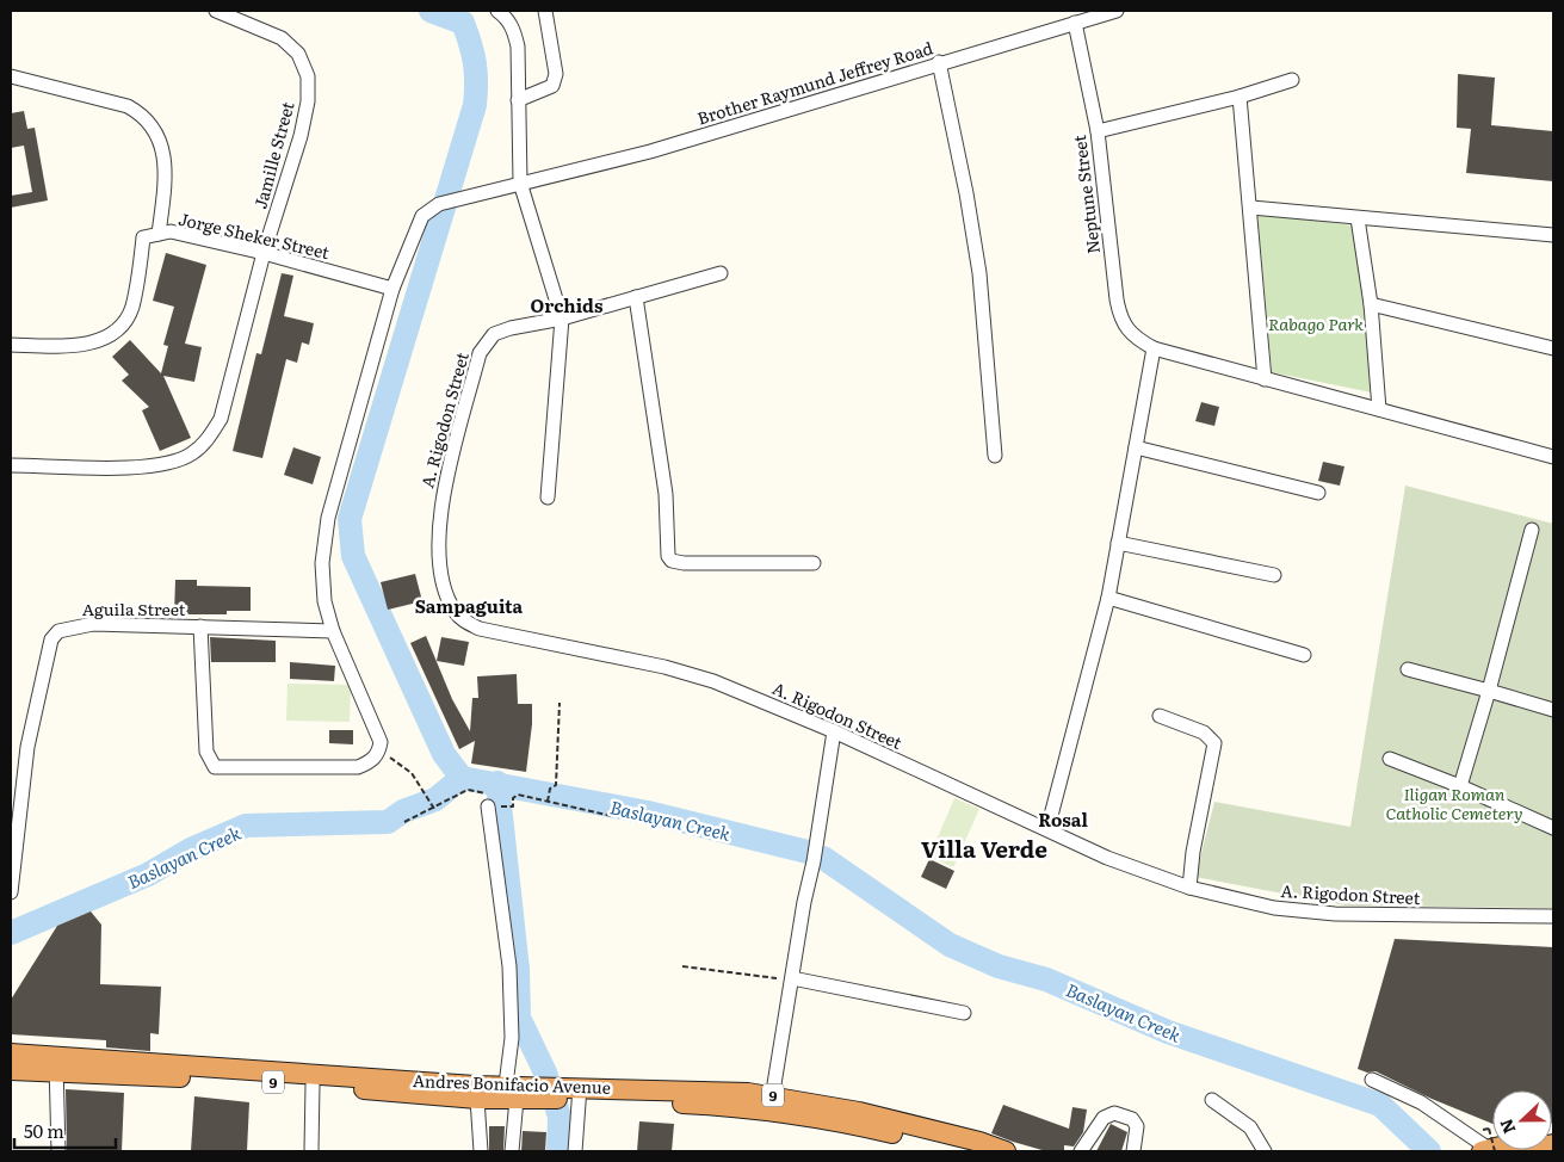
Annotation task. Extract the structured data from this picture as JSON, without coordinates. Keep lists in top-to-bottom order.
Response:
{
  "streets": {
    "highway": ["9", "Andres Bonifacio Avenue"],
    "street": [
      "Brother Raymund Jeffrey Road",
      "Jamille Street",
      "Neptune Street",
      "Jorge Sheker Street",
      "A. Rigodon Street",
      "Aguila Street"
    ]
  },
  "crossings": [
    ["Brother Raymund Jeffrey Road", "Neptune Street"],
    ["Brother Raymund Jeffrey Road", "Jorge Sheker Street"],
    ["Jamille Street", "Jorge Sheker Street"]
  ],
  "districts": [
    "Orchids",
    "Sampaguita",
    "Rosal",
    "Villa Verde"
  ],
  "water": ["Baslayan Creek"],
  "parks": ["Rabago Park", "Iligan Roman Catholic Cemetery"],
  "scale_bar": "50 m",
  "north": "left"
}
